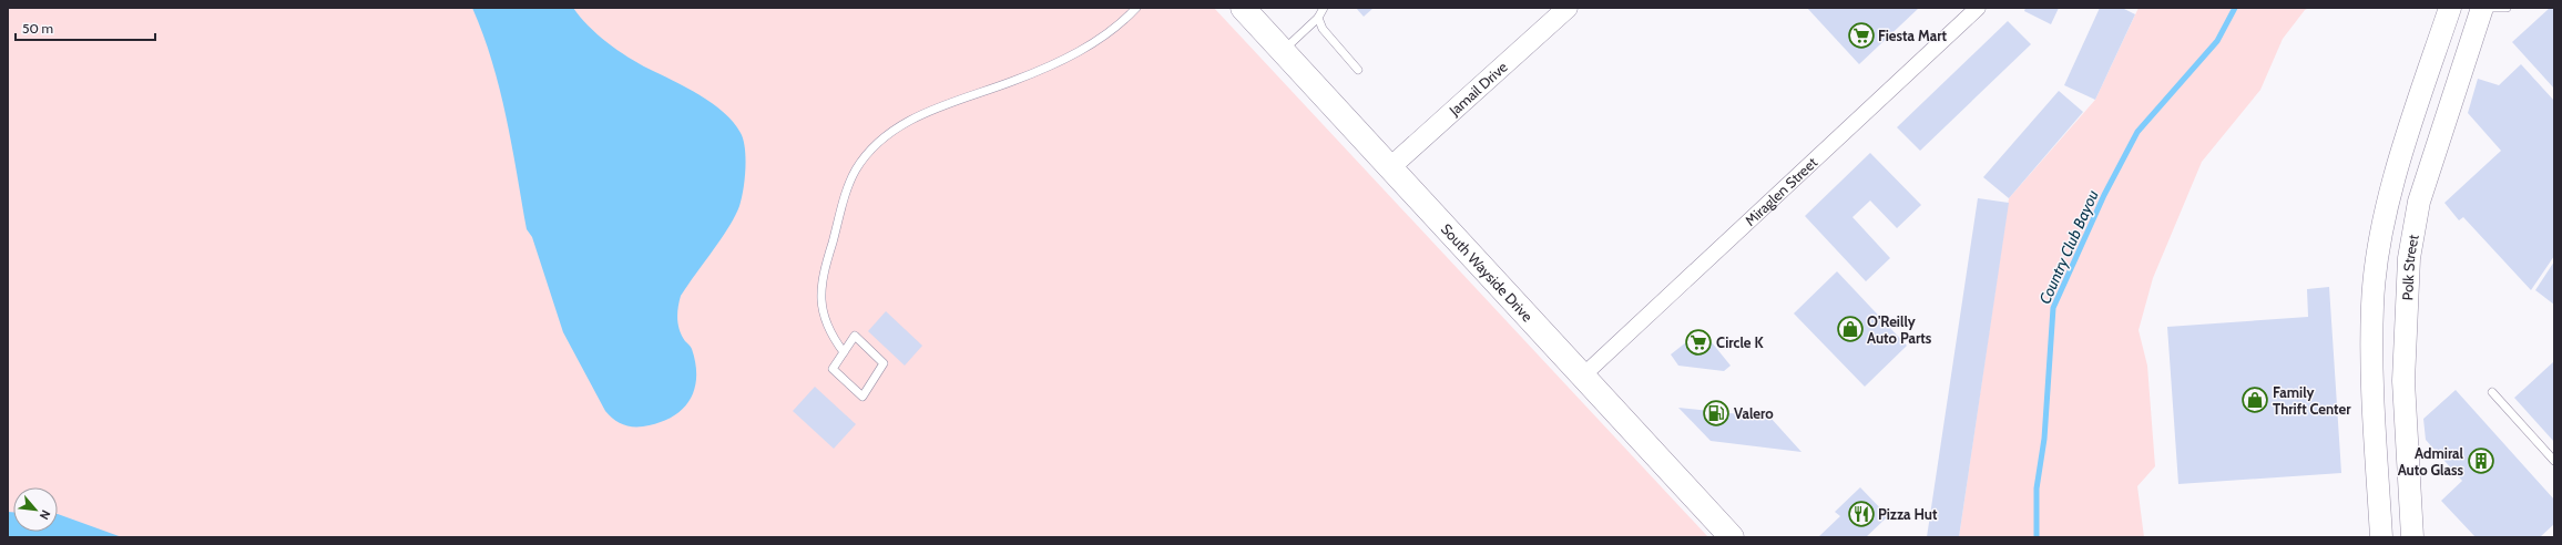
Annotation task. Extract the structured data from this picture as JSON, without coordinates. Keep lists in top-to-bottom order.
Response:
{
  "streets": {
    "main road": ["Polk Street", "South Wayside Drive"],
    "street": ["Jamail Drive", "Miraglen Street"]
  },
  "crossings": [
    ["Jamail Drive", "South Wayside Drive"],
    ["Miraglen Street", "South Wayside Drive"]
  ],
  "water": ["Country Club Bayou"],
  "places": {
    "supermarket": ["Fiesta Mart", "Circle K"],
    "shop": ["O'Reilly Auto Parts", "Family Thrift Center"],
    "fuel station": ["Valero"],
    "building": ["Admiral Auto Glass"],
    "restaurant": ["Pizza Hut"]
  },
  "scale_bar": "50 m",
  "north": "bottom right"
}
